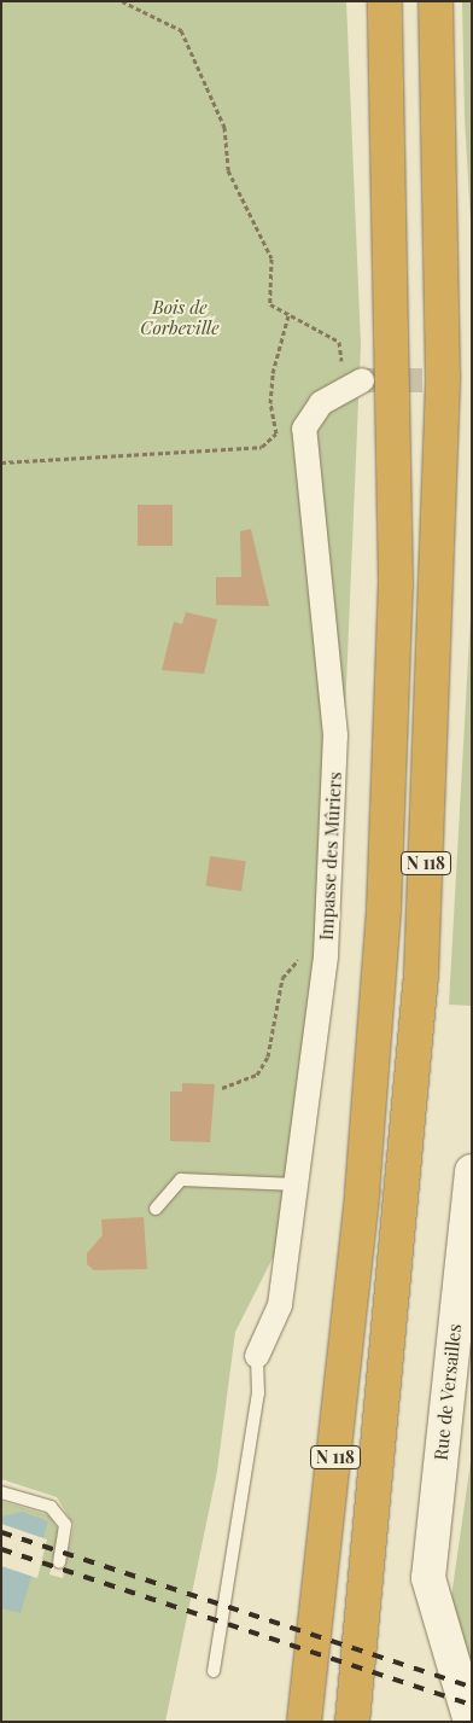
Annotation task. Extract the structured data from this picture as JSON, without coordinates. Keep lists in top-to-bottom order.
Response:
{
  "streets": {
    "highway": ["N 118"],
    "main road": ["Rue de Versailles"],
    "street": ["Impasse des Mûriers"]
  },
  "parks": ["Bois de Corbeville"]
}
